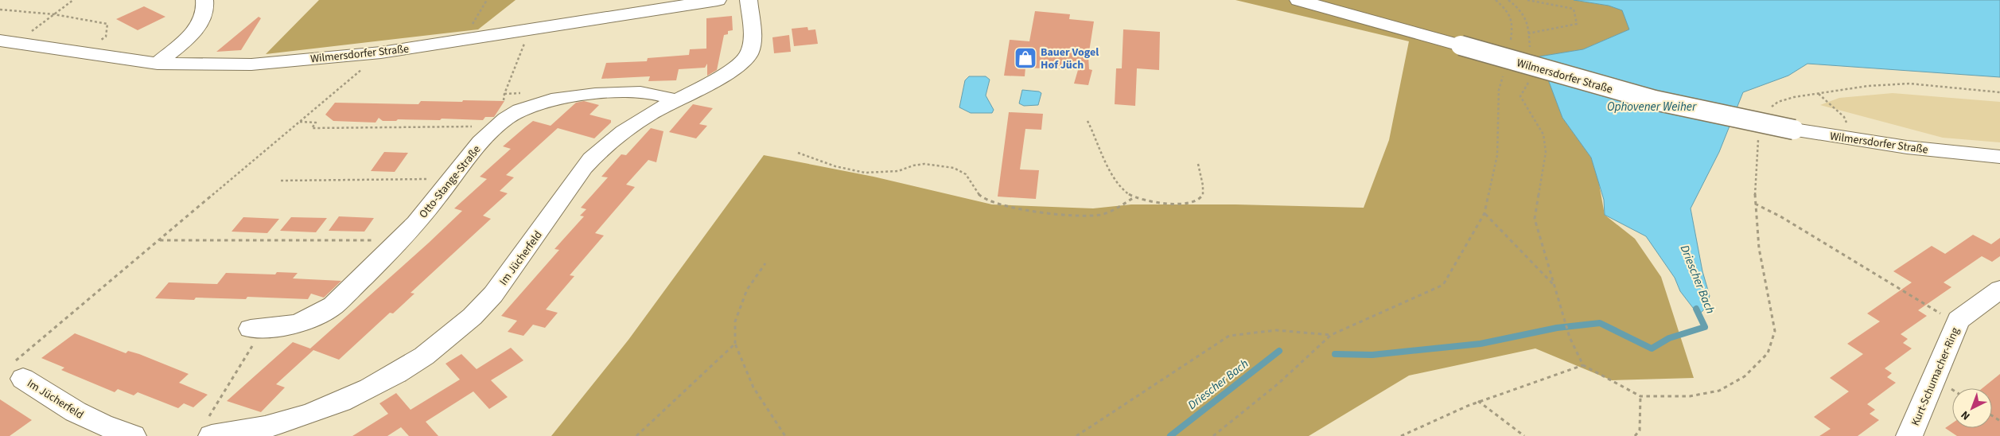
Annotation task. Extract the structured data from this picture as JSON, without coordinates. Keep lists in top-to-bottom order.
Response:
{
  "streets": {
    "street": [
      "Wilmersdorfer Straße",
      "Otto-Stange-Straße",
      "Im Jücherfeld",
      "Kurt-Schumacher-Ring"
    ]
  },
  "crossings": [
    ["Otto-Stange-Straße", "Im Jücherfeld"]
  ],
  "water": ["Ophovener Weiher", "Driescher Bach"],
  "places": {
    "shop": ["Bauer Vogel Hof Jüch"]
  },
  "north": "bottom left"
}
